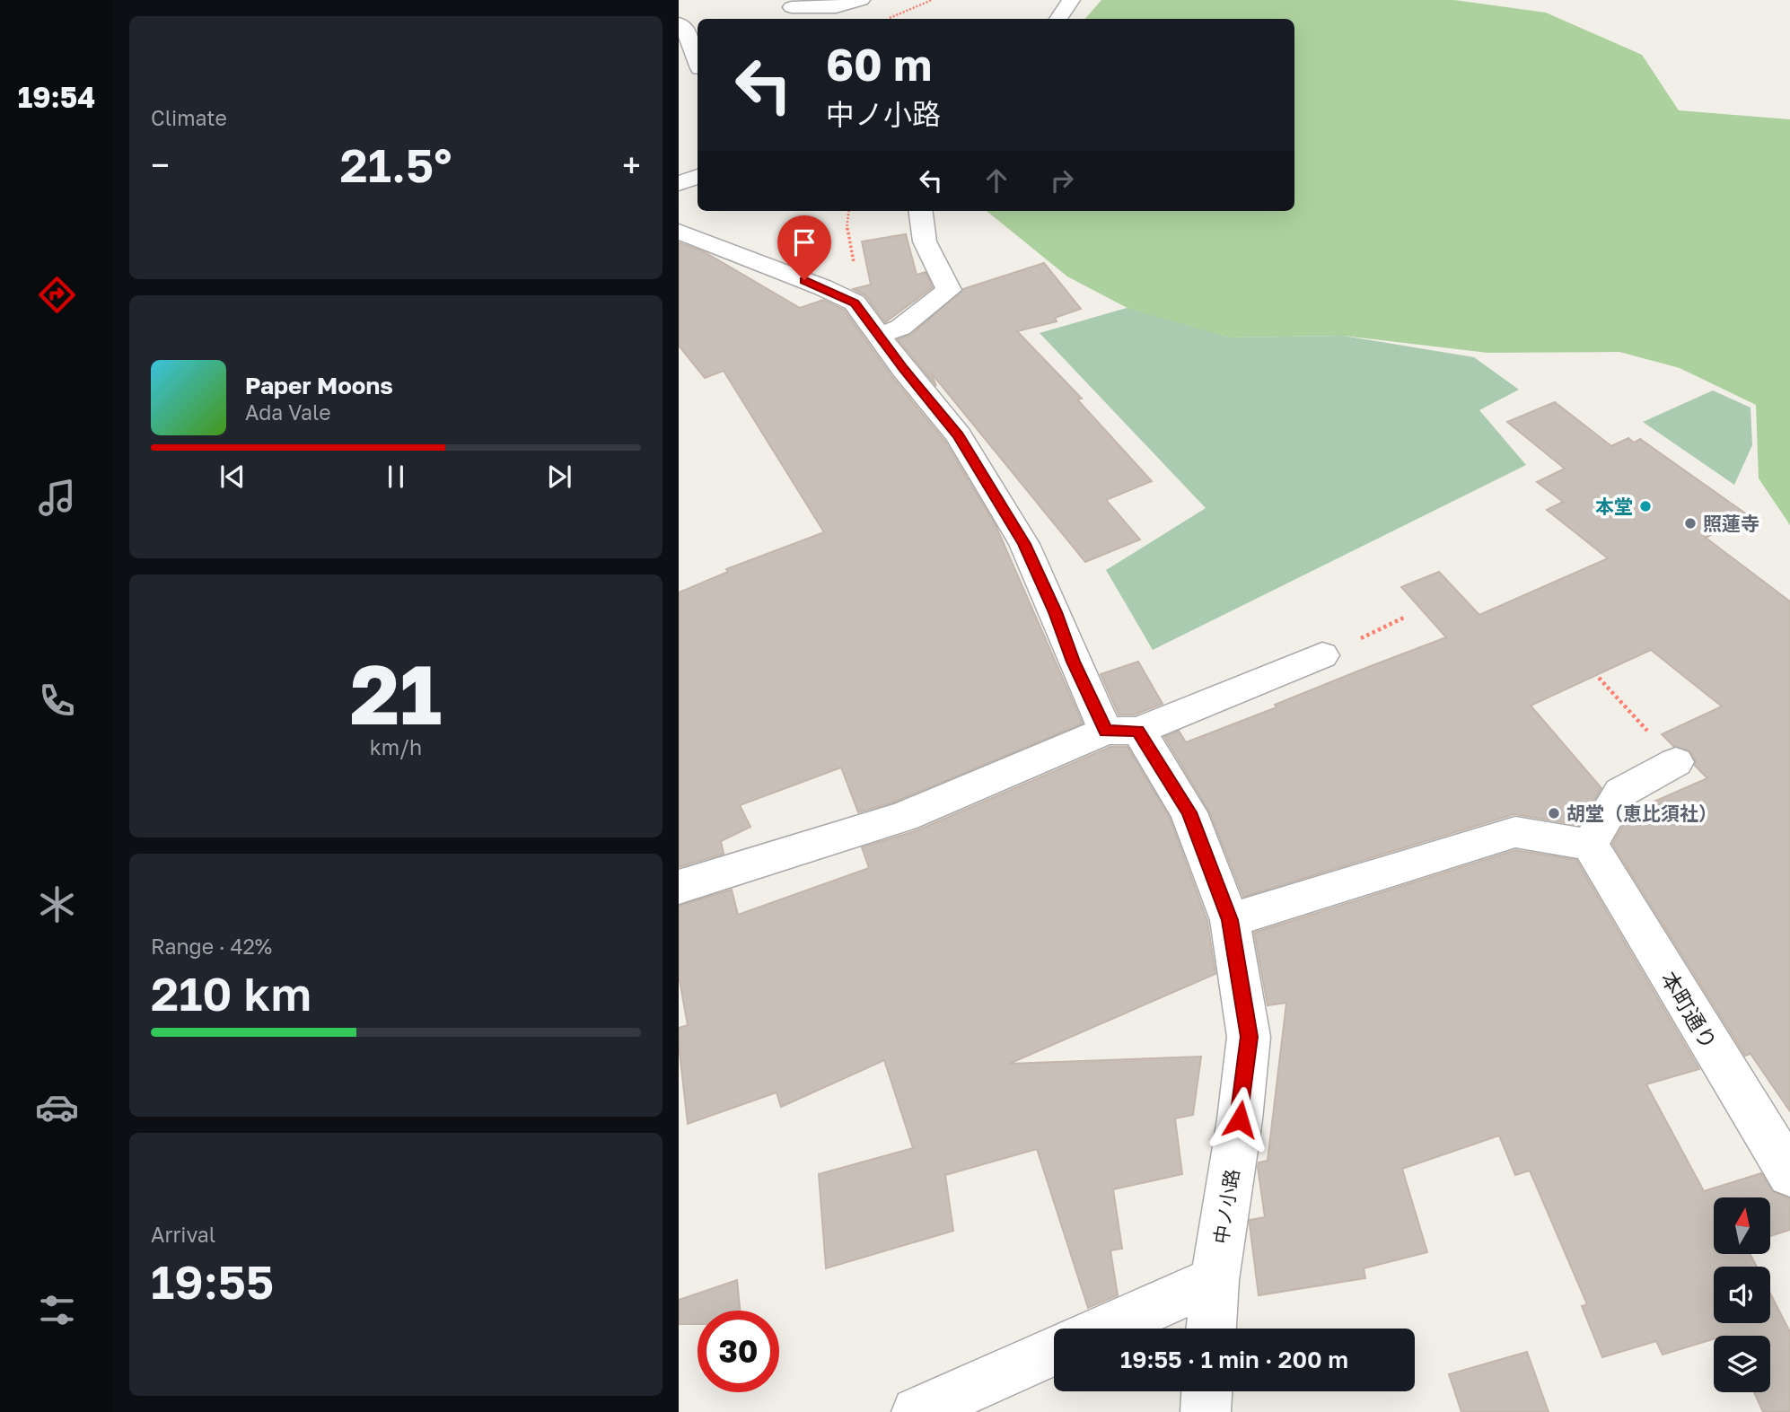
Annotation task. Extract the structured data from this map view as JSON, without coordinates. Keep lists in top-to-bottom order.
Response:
{
  "streets": {
    "street": ["本町通り", "中ノ小路"]
  },
  "places": ["本堂", "照蓮寺", "胡堂（恵比須社）"],
  "north": "top",
  "page": {
    "tabs": "19:54",
    "tile": [
      "Climate",
      ["21", "km/h"],
      ["Range · 42%", "210 km"],
      ["Arrival", "19:55"]
    ],
    "turn": ["60 m", "中ノ小路"],
    "heat": ["−", "21.5°", "+"],
    "song": ["Paper Moons", "Ada Vale"],
    "limit": "30",
    "trip": "19:55 · 1 min · 200 m"
  }
}
